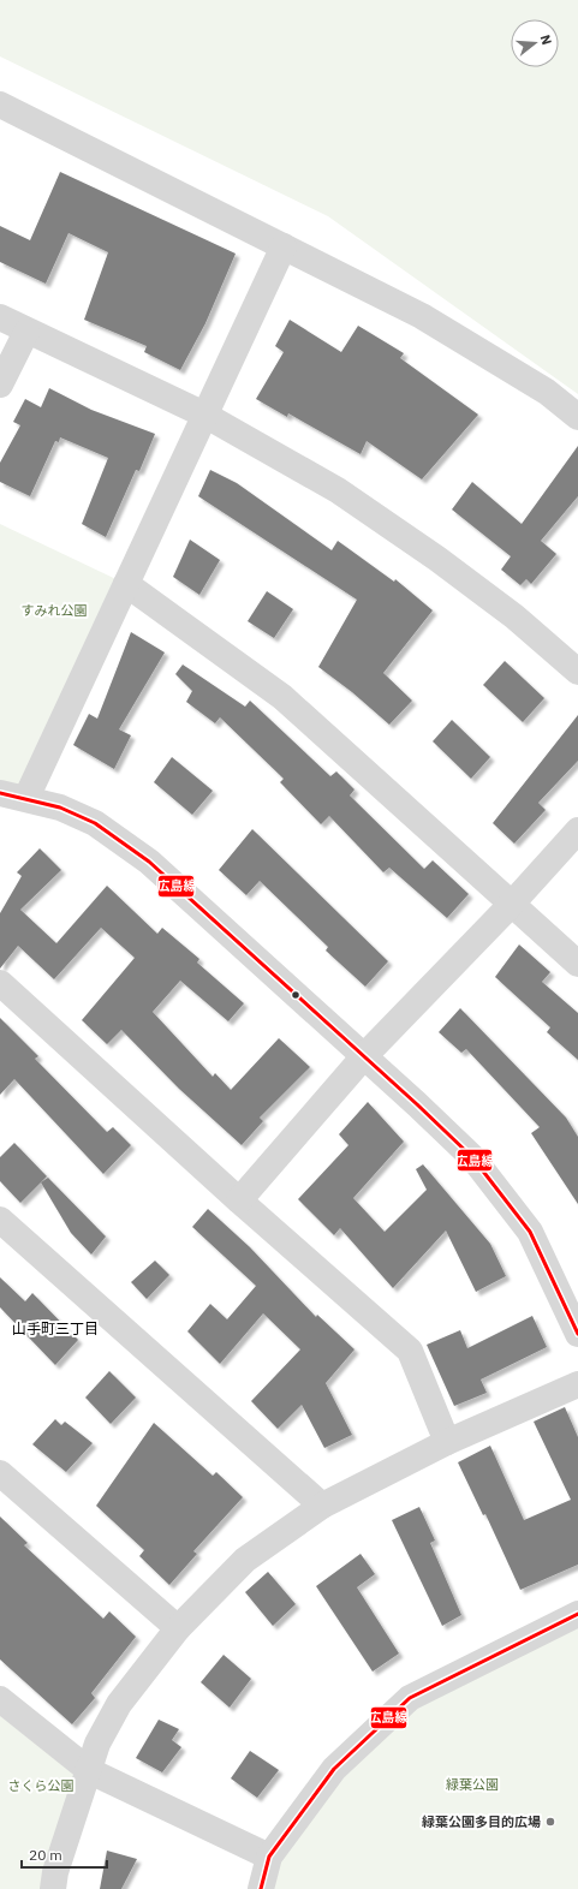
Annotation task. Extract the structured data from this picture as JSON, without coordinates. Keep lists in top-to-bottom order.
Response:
{
  "districts": ["山手町三丁目"],
  "parks": ["すみれ公園", "緑葉公園", "さくら公園"],
  "places": ["緑葉公園多目的広場"],
  "lines": ["transit line 広島線"],
  "scale_bar": "20 m",
  "north": "right"
}
